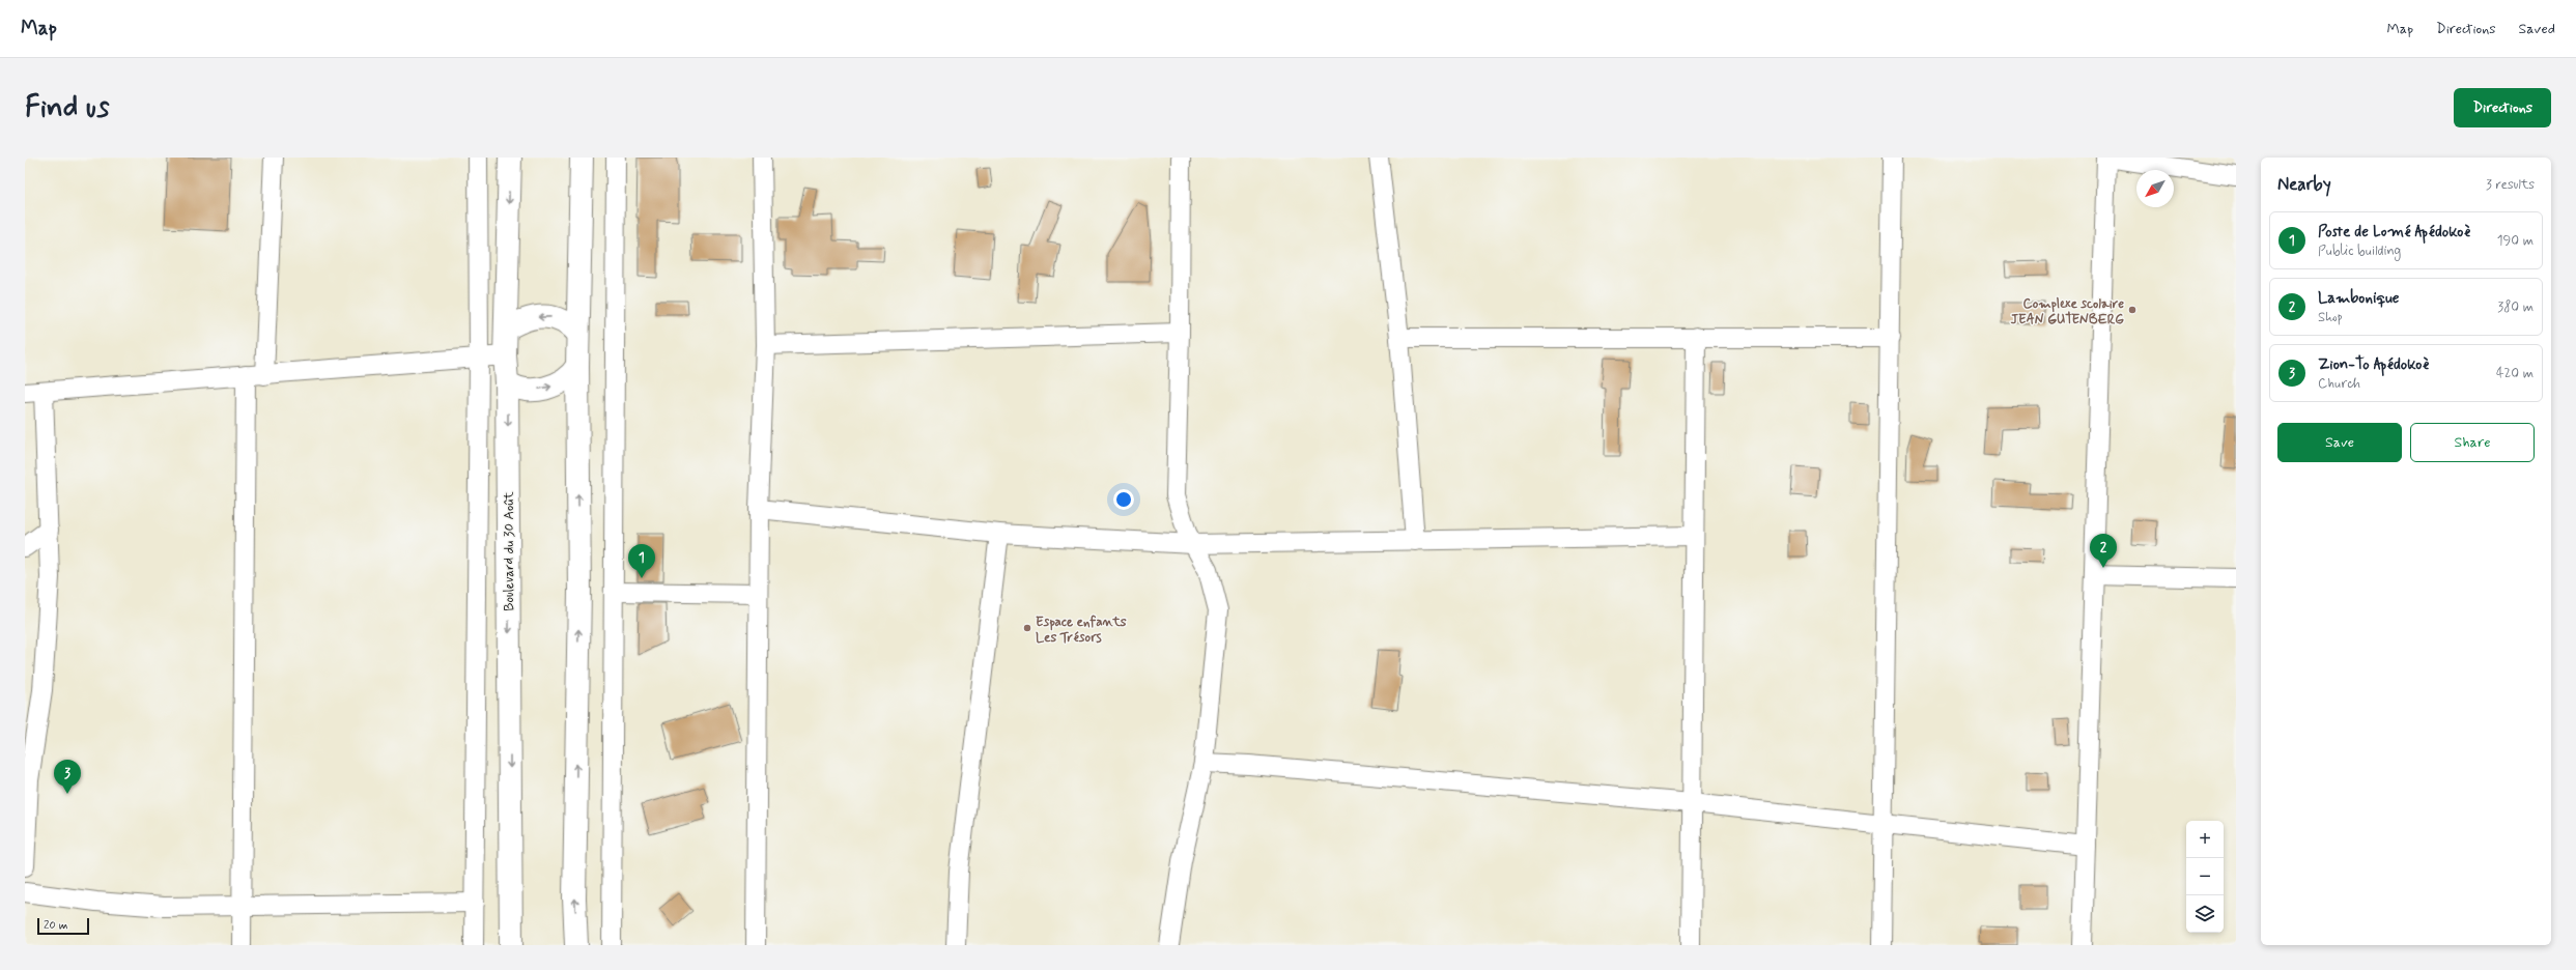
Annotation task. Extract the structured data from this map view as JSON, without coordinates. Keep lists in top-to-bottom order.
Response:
{
  "streets": {
    "highway": ["Boulevard du 30 Août"]
  },
  "places": ["Complexe scolaire JEAN GUTENBERG", "Espace enfants Les Trésors"],
  "scale_bar": "20 m",
  "north": "bottom left",
  "page": {
    "header": "Map",
    "nav": ["Map", "Directions", "Saved"],
    "buttons": [
      "Directions",
      ["Save", "Share"]
    ],
    "title": "Find us",
    "heading": ["Nearby", "3 results"],
    "list": [
      {
        "mark": "1",
        "name": "Poste de Lomé Apédokoè",
        "note": "Public building",
        "value": "190 m"
      },
      {
        "mark": "2",
        "name": "Lambonique",
        "note": "Shop",
        "value": "380 m"
      },
      {
        "mark": "3",
        "name": "Zion-To Apédokoè",
        "note": "Church",
        "value": "420 m"
      }
    ],
    "pins": ["2", "1", "3"],
    "map_buttons": ["+", "−"],
    "scale": "20 m"
  }
}
